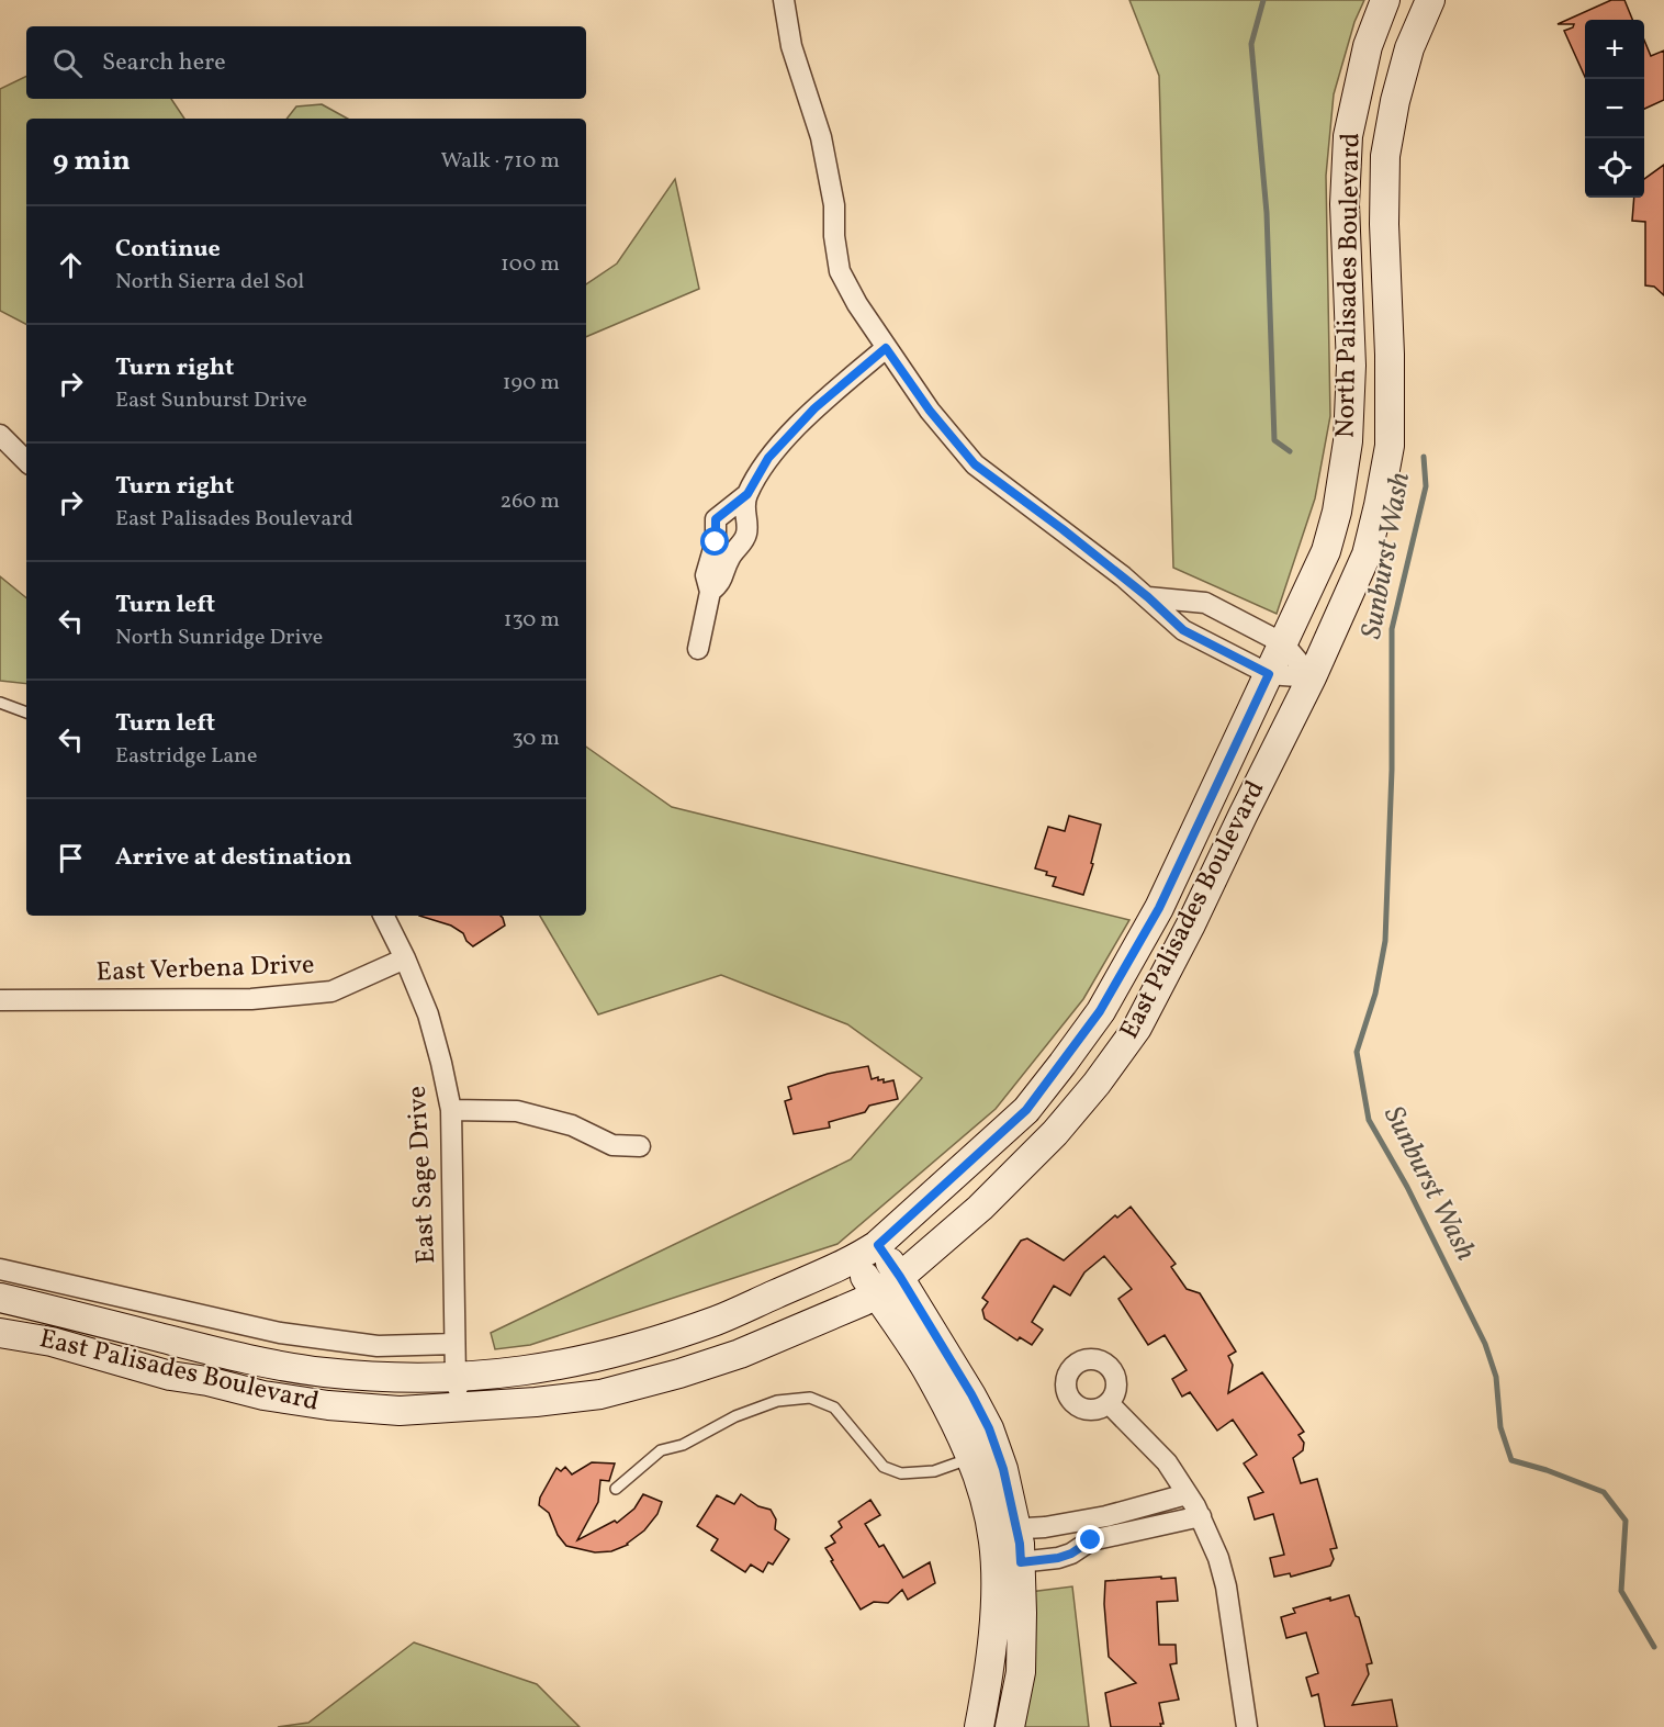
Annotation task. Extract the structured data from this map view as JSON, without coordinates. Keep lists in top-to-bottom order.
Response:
{
  "streets": {
    "street": [
      "North Palisades Boulevard",
      "East Palisades Boulevard",
      "East Verbena Drive",
      "East Sage Drive"
    ]
  },
  "crossings": [
    ["North Palisades Boulevard", "East Palisades Boulevard"],
    ["East Palisades Boulevard", "East Sage Drive"],
    ["East Verbena Drive", "East Sage Drive"]
  ],
  "water": ["Sunburst Wash"],
  "page": {
    "map_buttons": ["+", "−"],
    "search": "Search here",
    "heading": ["9 min", "Walk · 710 m"],
    "list": [
      ["Continue", "North Sierra del Sol", "100 m"],
      ["Turn right", "East Sunburst Drive", "190 m"],
      ["Turn right", "East Palisades Boulevard", "260 m"],
      ["Turn left", "North Sunridge Drive", "130 m"],
      ["Turn left", "Eastridge Lane", "30 m"],
      "Arrive at destination"
    ]
  }
}
